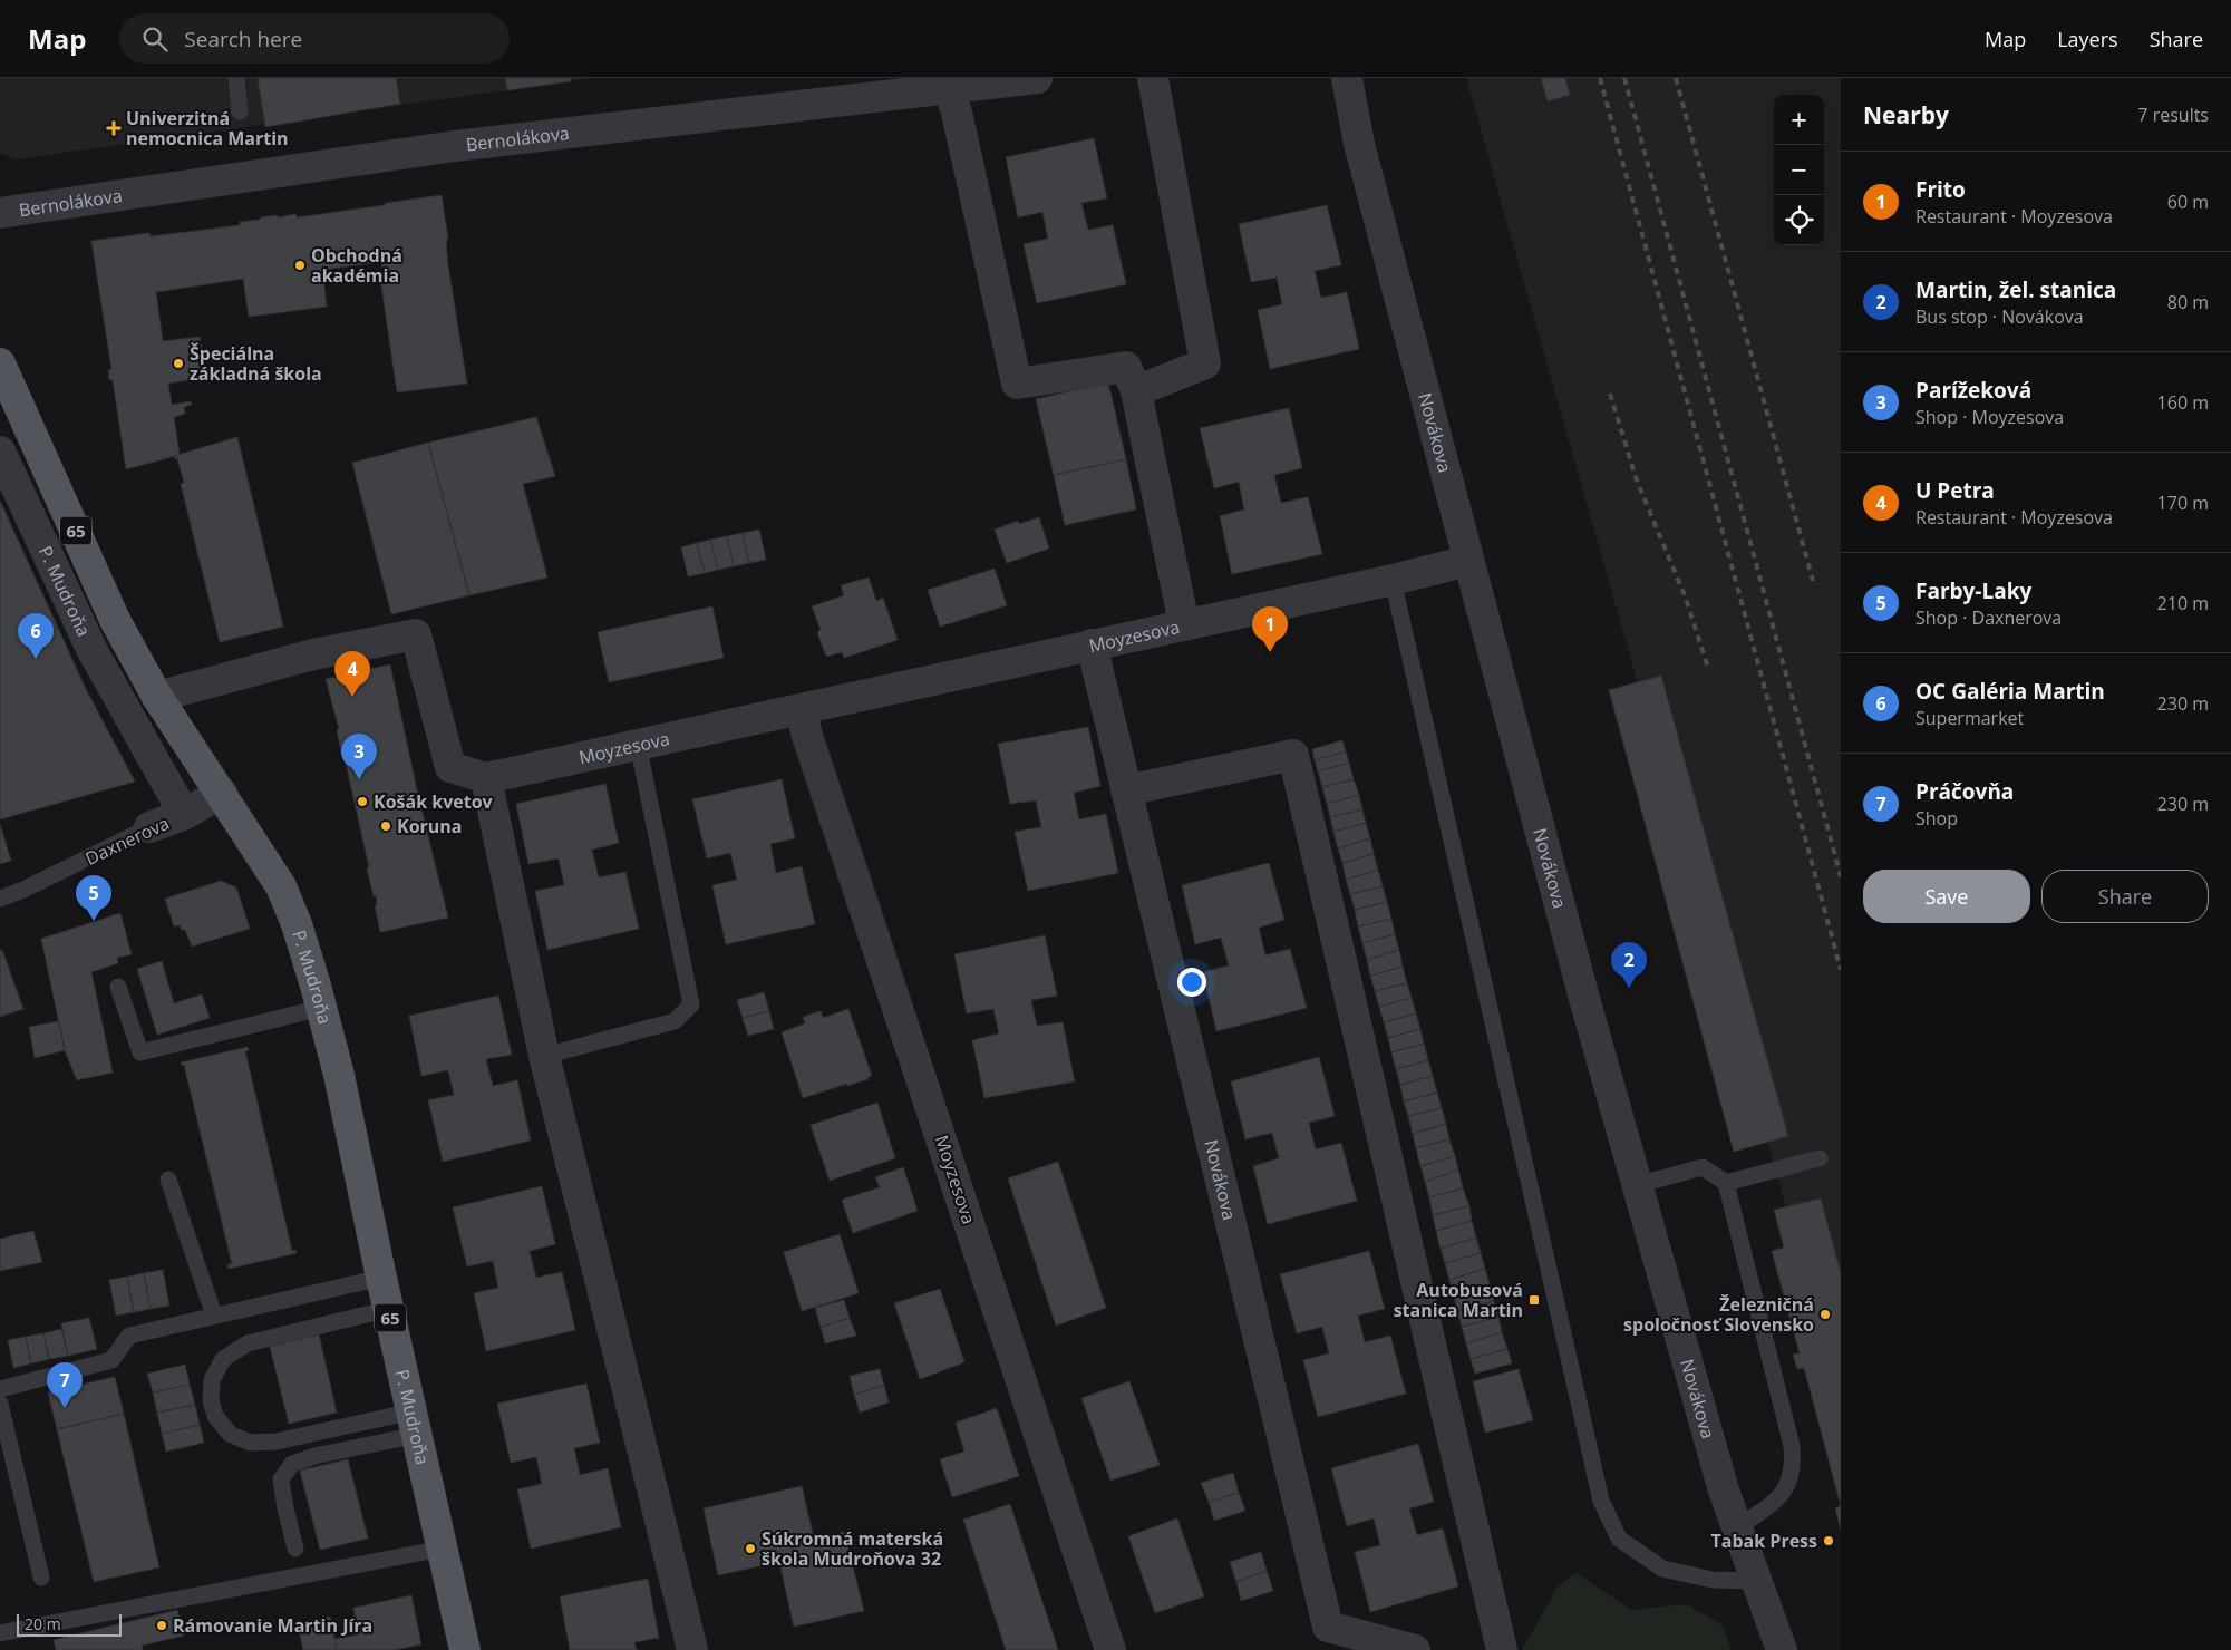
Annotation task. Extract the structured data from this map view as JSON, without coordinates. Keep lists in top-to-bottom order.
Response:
{
  "streets": {
    "main road": ["65", "P. Mudroňa"],
    "street": [
      "Bernolákova",
      "Novákova",
      "Moyzesova",
      "Daxnerova"
    ]
  },
  "crossings": [
    ["Novákova", "Moyzesova"],
    ["P. Mudroňa", "Daxnerova"]
  ],
  "places": {
    "health": ["Univerzitná nemocnica Martin"],
    "other": [
      "Obchodná akadémia",
      "Špeciálna základná škola",
      "Košák kvetov",
      "Koruna",
      "Železničná spoločnosť Slovensko",
      "Tabak Press",
      "Súkromná materská škola Mudroňova 32",
      "Rámovanie Martin Jíra"
    ],
    "transit": ["Autobusová stanica Martin"]
  },
  "scale_bar": "20 m",
  "page": {
    "header": "Map",
    "search": "Search here",
    "nav": ["Map", "Layers", "Share"],
    "heading": ["Nearby", "7 results"],
    "map_buttons": ["+", "−"],
    "list": [
      {
        "mark": "1",
        "name": "Frito",
        "note": "Restaurant · Moyzesova",
        "value": "60 m"
      },
      {
        "mark": "2",
        "name": "Martin, žel. stanica",
        "note": "Bus stop · Novákova",
        "value": "80 m"
      },
      {
        "mark": "3",
        "name": "Parížeková",
        "note": "Shop · Moyzesova",
        "value": "160 m"
      },
      {
        "mark": "4",
        "name": "U Petra",
        "note": "Restaurant · Moyzesova",
        "value": "170 m"
      },
      {
        "mark": "5",
        "name": "Farby-Laky",
        "note": "Shop · Daxnerova",
        "value": "210 m"
      },
      {
        "mark": "6",
        "name": "OC Galéria Martin",
        "note": "Supermarket",
        "value": "230 m"
      },
      {
        "mark": "7",
        "name": "Práčovňa",
        "note": "Shop",
        "value": "230 m"
      }
    ],
    "pins": [
      "1",
      "6",
      "4",
      "3",
      "5",
      "2",
      "7"
    ],
    "buttons": ["Save", "Share"],
    "scale": "20 m"
  }
}
